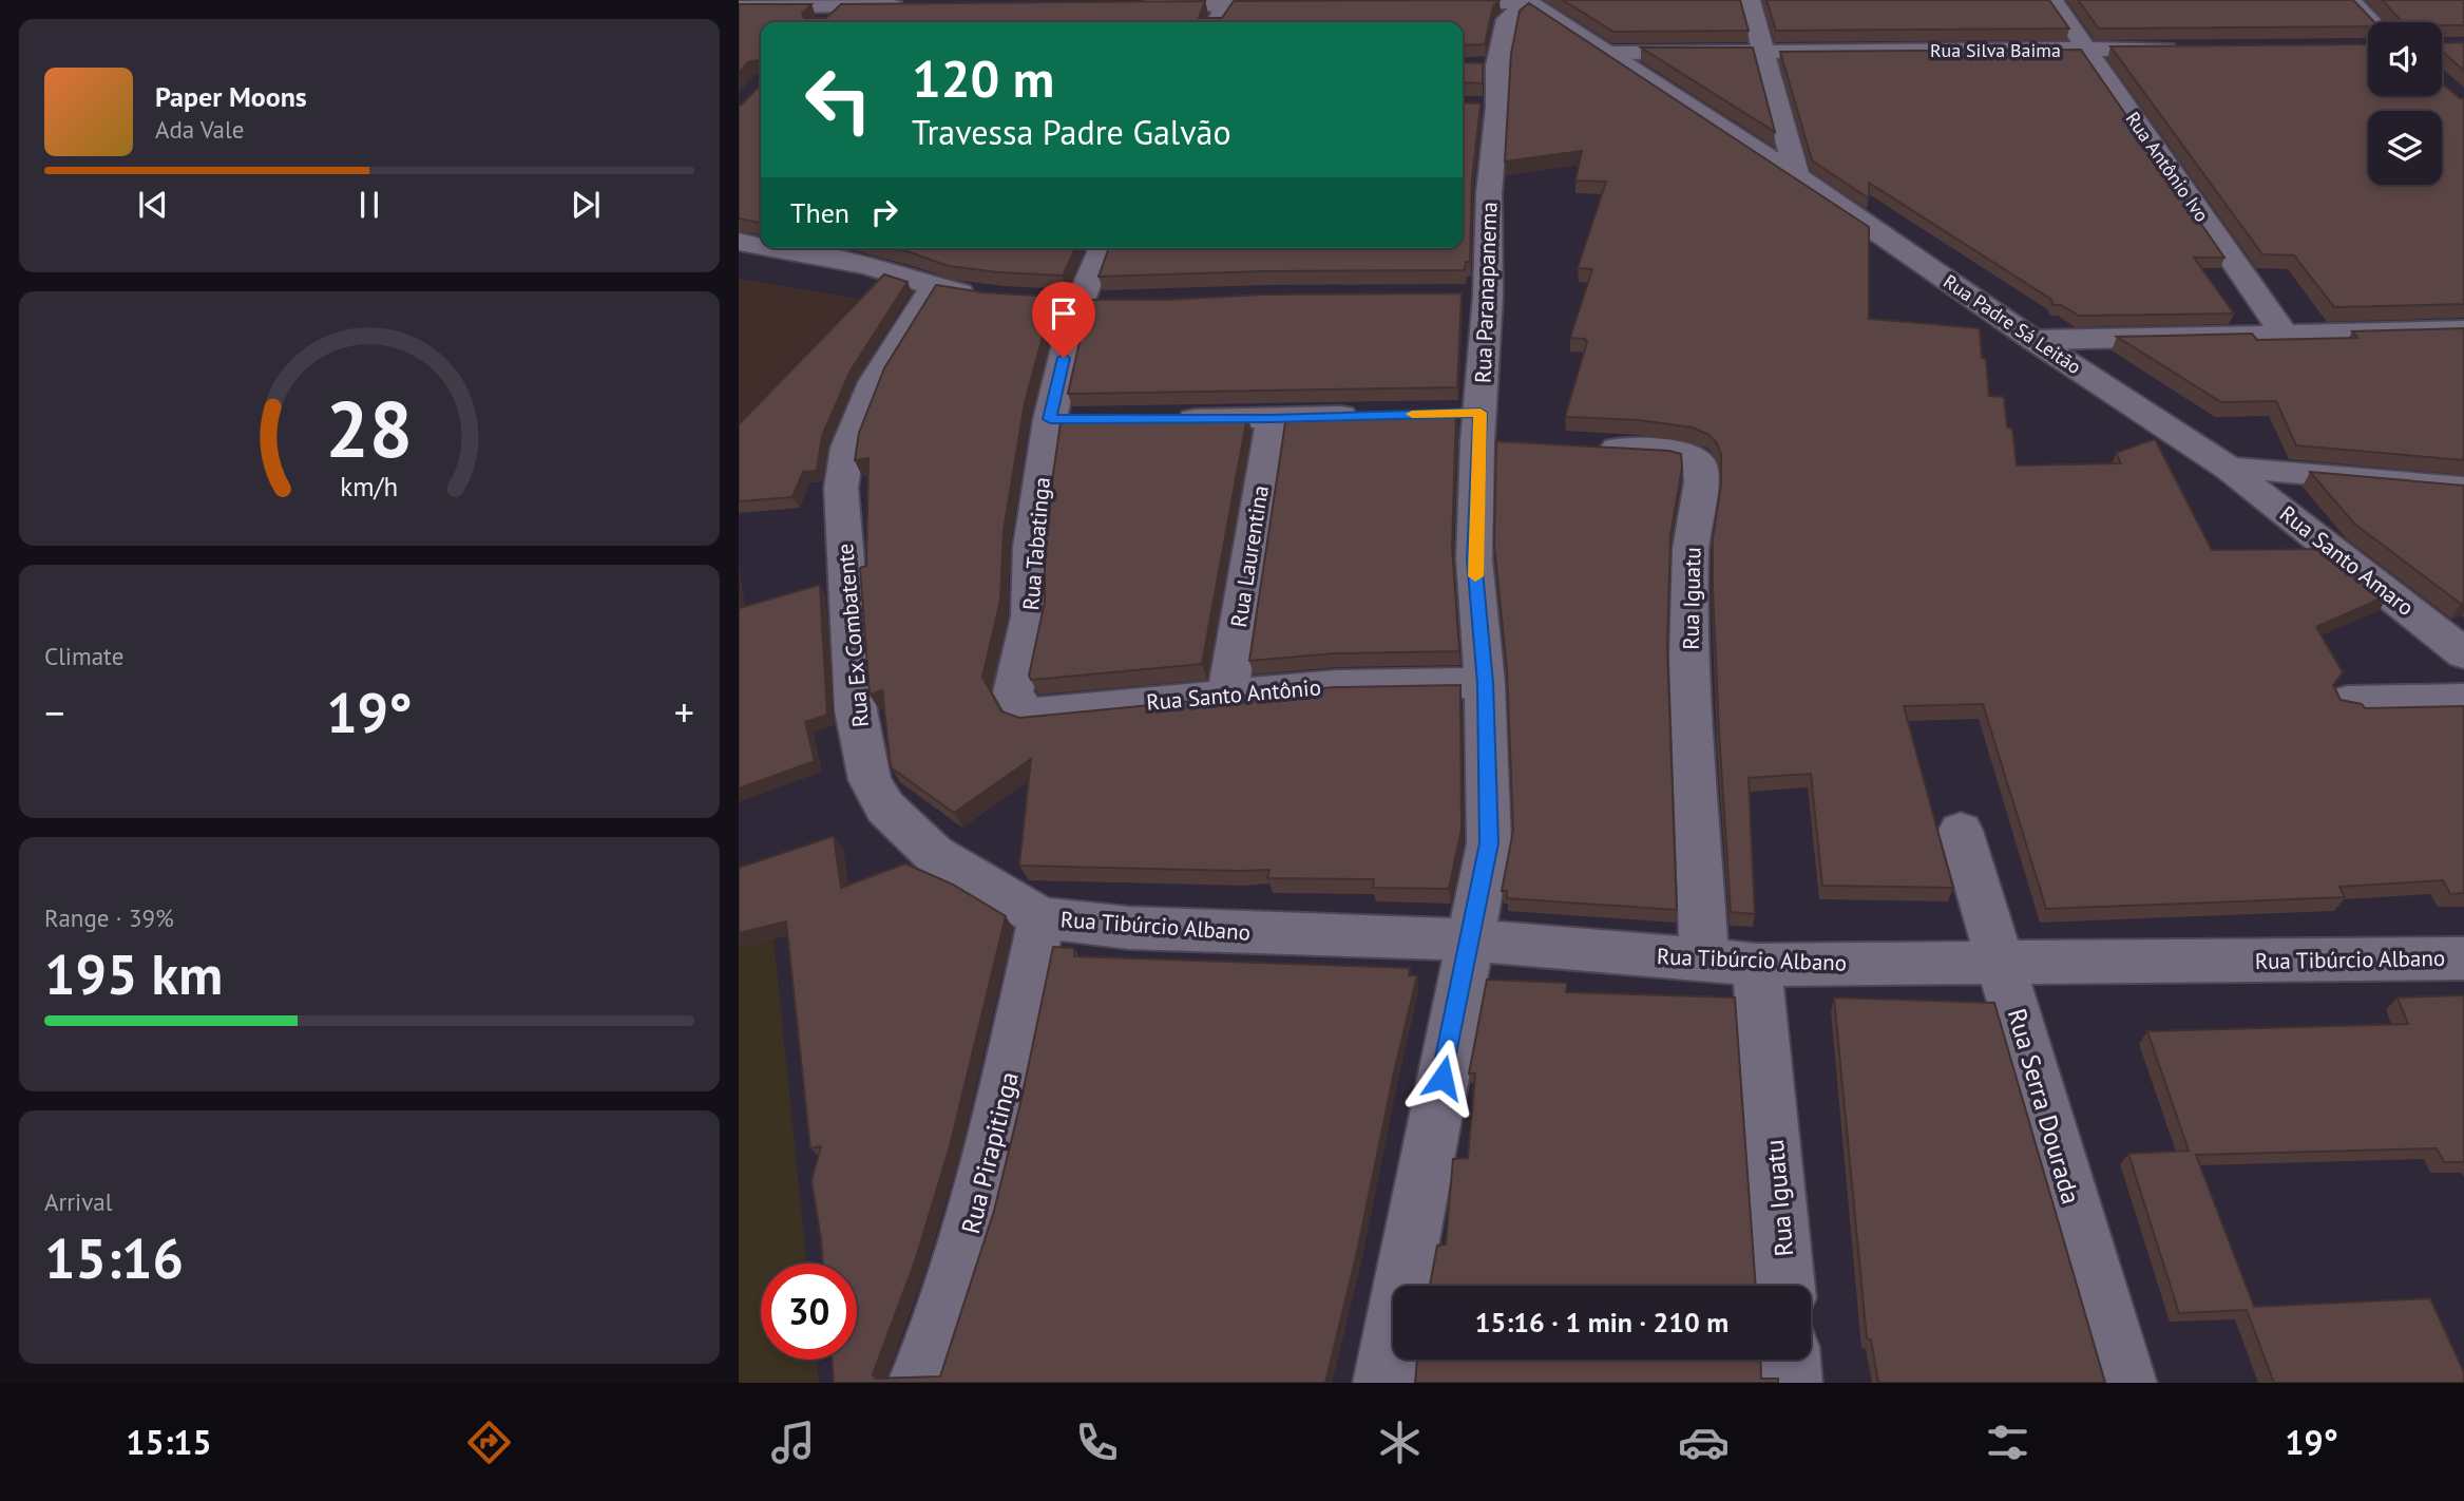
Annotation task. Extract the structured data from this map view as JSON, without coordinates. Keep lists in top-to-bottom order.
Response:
{
  "streets": {
    "street": [
      "Rua Silva Baima",
      "Rua Antônio Ivo",
      "Rua Paranapanema",
      "Rua Padre Sá Leitão",
      "Rua Tabatinga",
      "Rua Laurentina",
      "Rua Santo Amaro",
      "Rua Iguatu",
      "Rua Ex Combatente",
      "Rua Santo Antônio",
      "Rua Tibúrcio Albano",
      "Rua Serra Dourada",
      "Rua Pirapitinga"
    ]
  },
  "crossings": [
    ["Rua Silva Baima", "Rua Antônio Ivo"],
    ["Rua Silva Baima", "Rua Padre Sá Leitão"],
    ["Rua Paranapanema", "Rua Padre Sá Leitão"],
    ["Rua Paranapanema", "Rua Santo Antônio"],
    ["Rua Paranapanema", "Rua Tibúrcio Albano"],
    ["Rua Padre Sá Leitão", "Rua Santo Amaro"],
    ["Rua Tabatinga", "Rua Santo Antônio"],
    ["Rua Laurentina", "Rua Santo Antônio"],
    ["Rua Iguatu", "Rua Tibúrcio Albano"],
    ["Rua Ex Combatente", "Rua Tibúrcio Albano"],
    ["Rua Ex Combatente", "Rua Pirapitinga"],
    ["Rua Tibúrcio Albano", "Rua Serra Dourada"],
    ["Rua Tibúrcio Albano", "Rua Pirapitinga"]
  ],
  "page": {
    "turn": ["120 m", "Travessa Padre Galvão"],
    "song": ["Paper Moons", "Ada Vale"],
    "then": "Then",
    "tile": [
      "Climate",
      ["Range · 39%", "195 km"],
      ["Arrival", "15:16"]
    ],
    "heat": ["−", "19°", "+"],
    "limit": "30",
    "trip": "15:16 · 1 min · 210 m",
    "tabs": ["15:15", "19°"],
    "gauge": ["28", "km/h"]
  }
}
